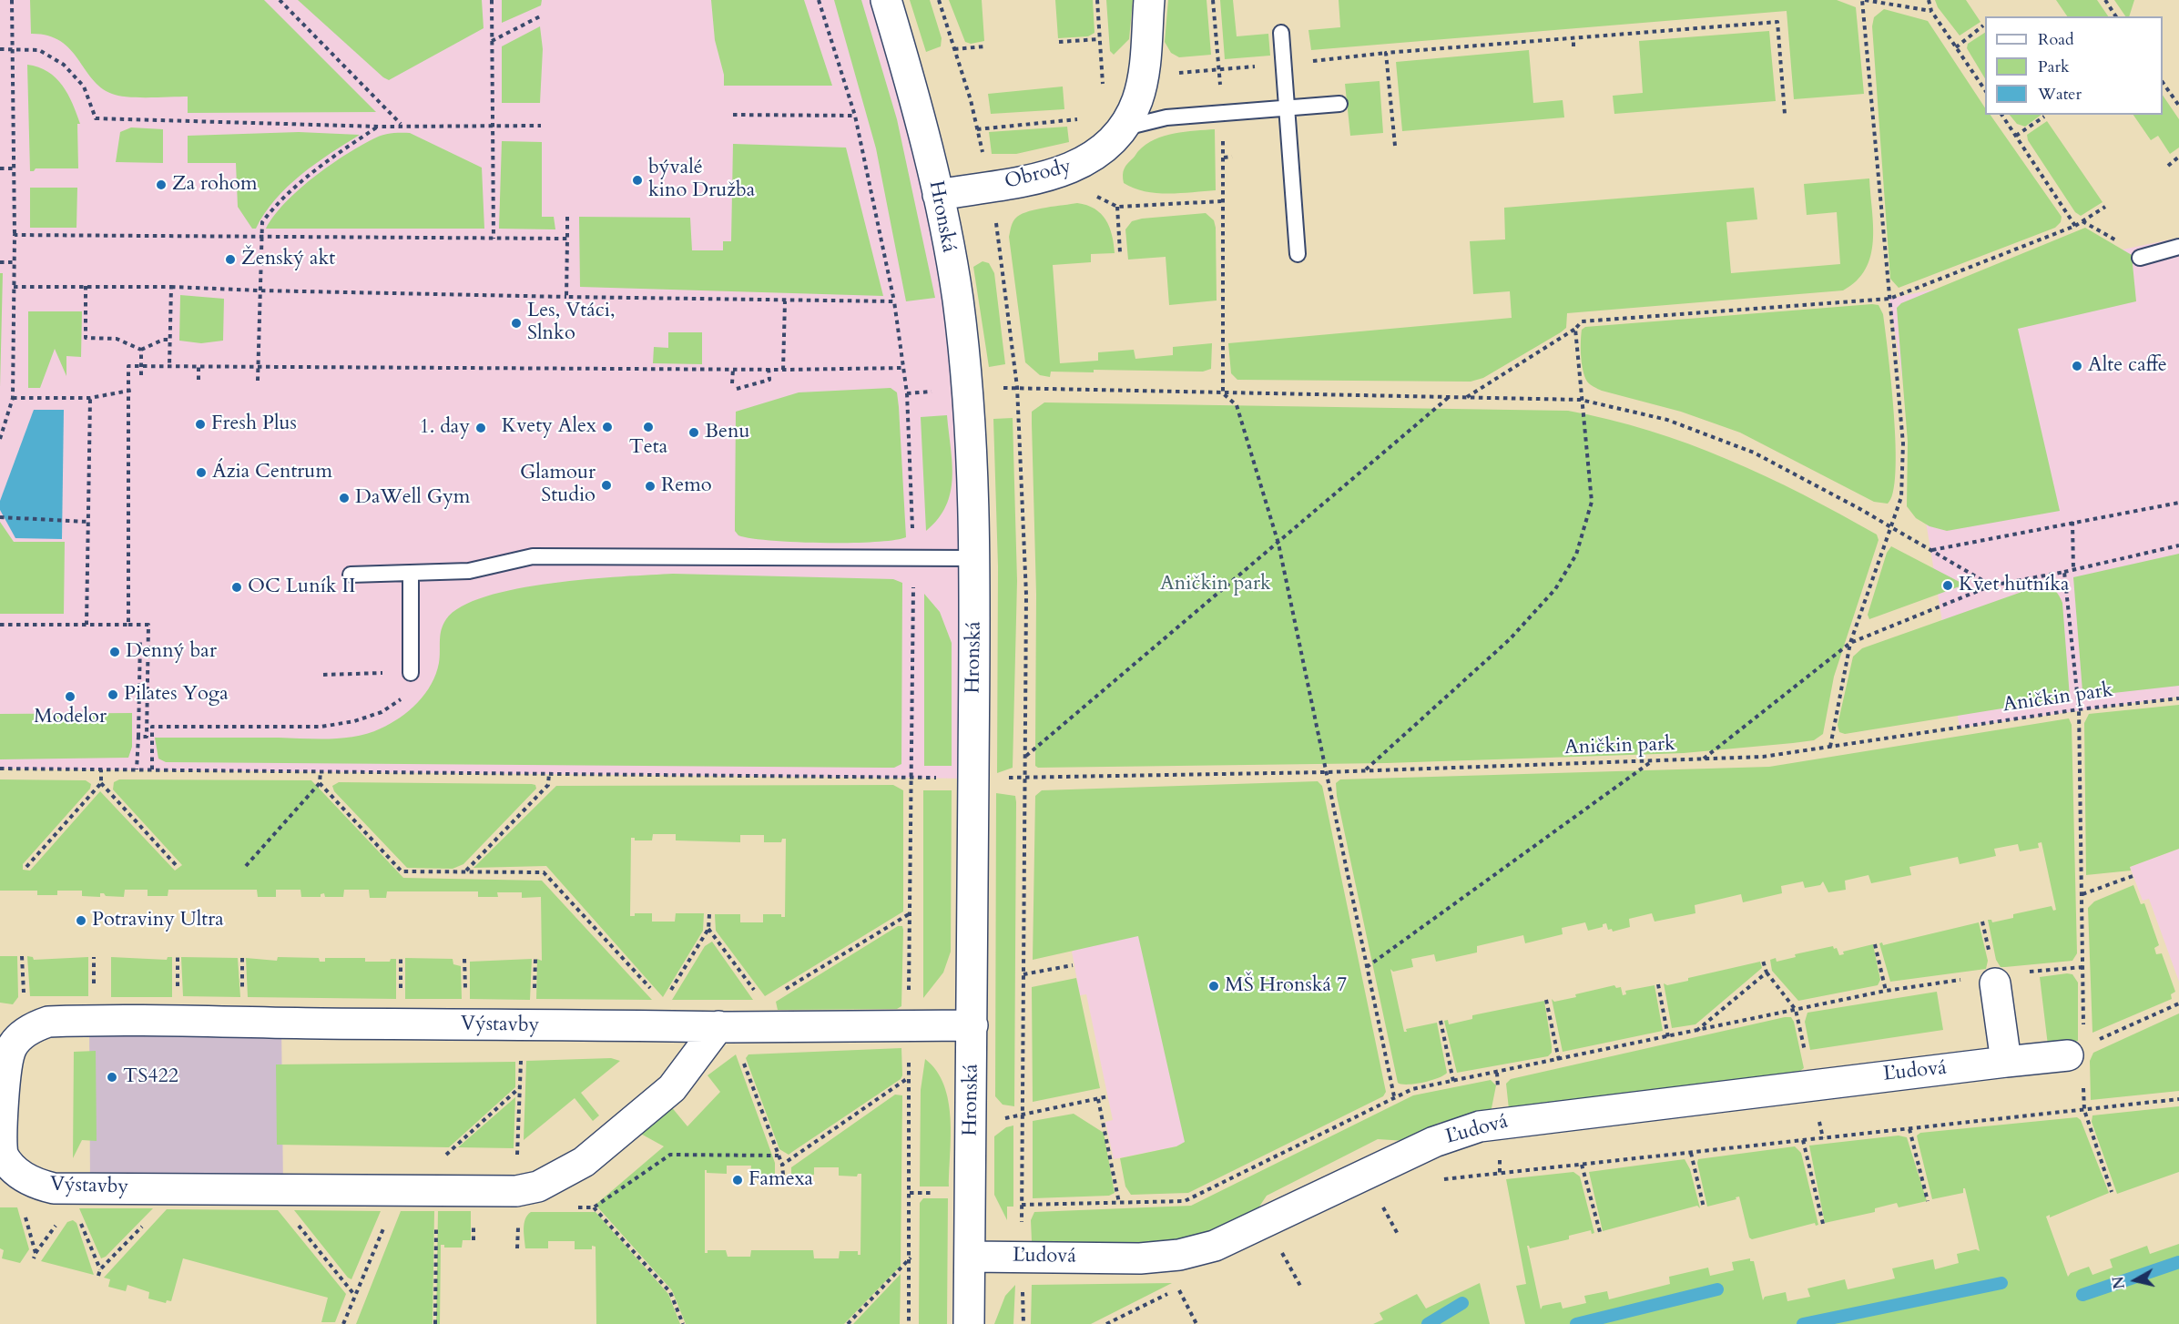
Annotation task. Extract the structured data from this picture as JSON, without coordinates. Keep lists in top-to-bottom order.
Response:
{
  "streets": {
    "street": [
      "Obrody",
      "Hronská",
      "Výstavby",
      "Ľudová"
    ],
    "path": ["Aničkin park"]
  },
  "crossings": [
    ["Obrody", "Hronská"],
    ["Hronská", "Výstavby"],
    ["Hronská", "Ľudová"]
  ],
  "parks": ["Aničkin park"],
  "places": [
    "bývalé kino Družba",
    "Za rohom",
    "Ženský akt",
    "Les, Vtáci, Slnko",
    "Alte caffe",
    "Fresh Plus",
    "Kvety Alex",
    "Teta",
    "1. day",
    "Benu",
    "Ázia Centrum",
    "Glamour Studio",
    "Remo",
    "DaWell Gym",
    "Kvet hutníka",
    "OC Luník II",
    "Denný bar",
    "Pilates Yoga",
    "Modelor",
    "Potraviny Ultra",
    "MŠ Hronská 7",
    "TS422",
    "Famexa"
  ],
  "legend": ["Road", "Park", "Water"],
  "north": "left"
}
